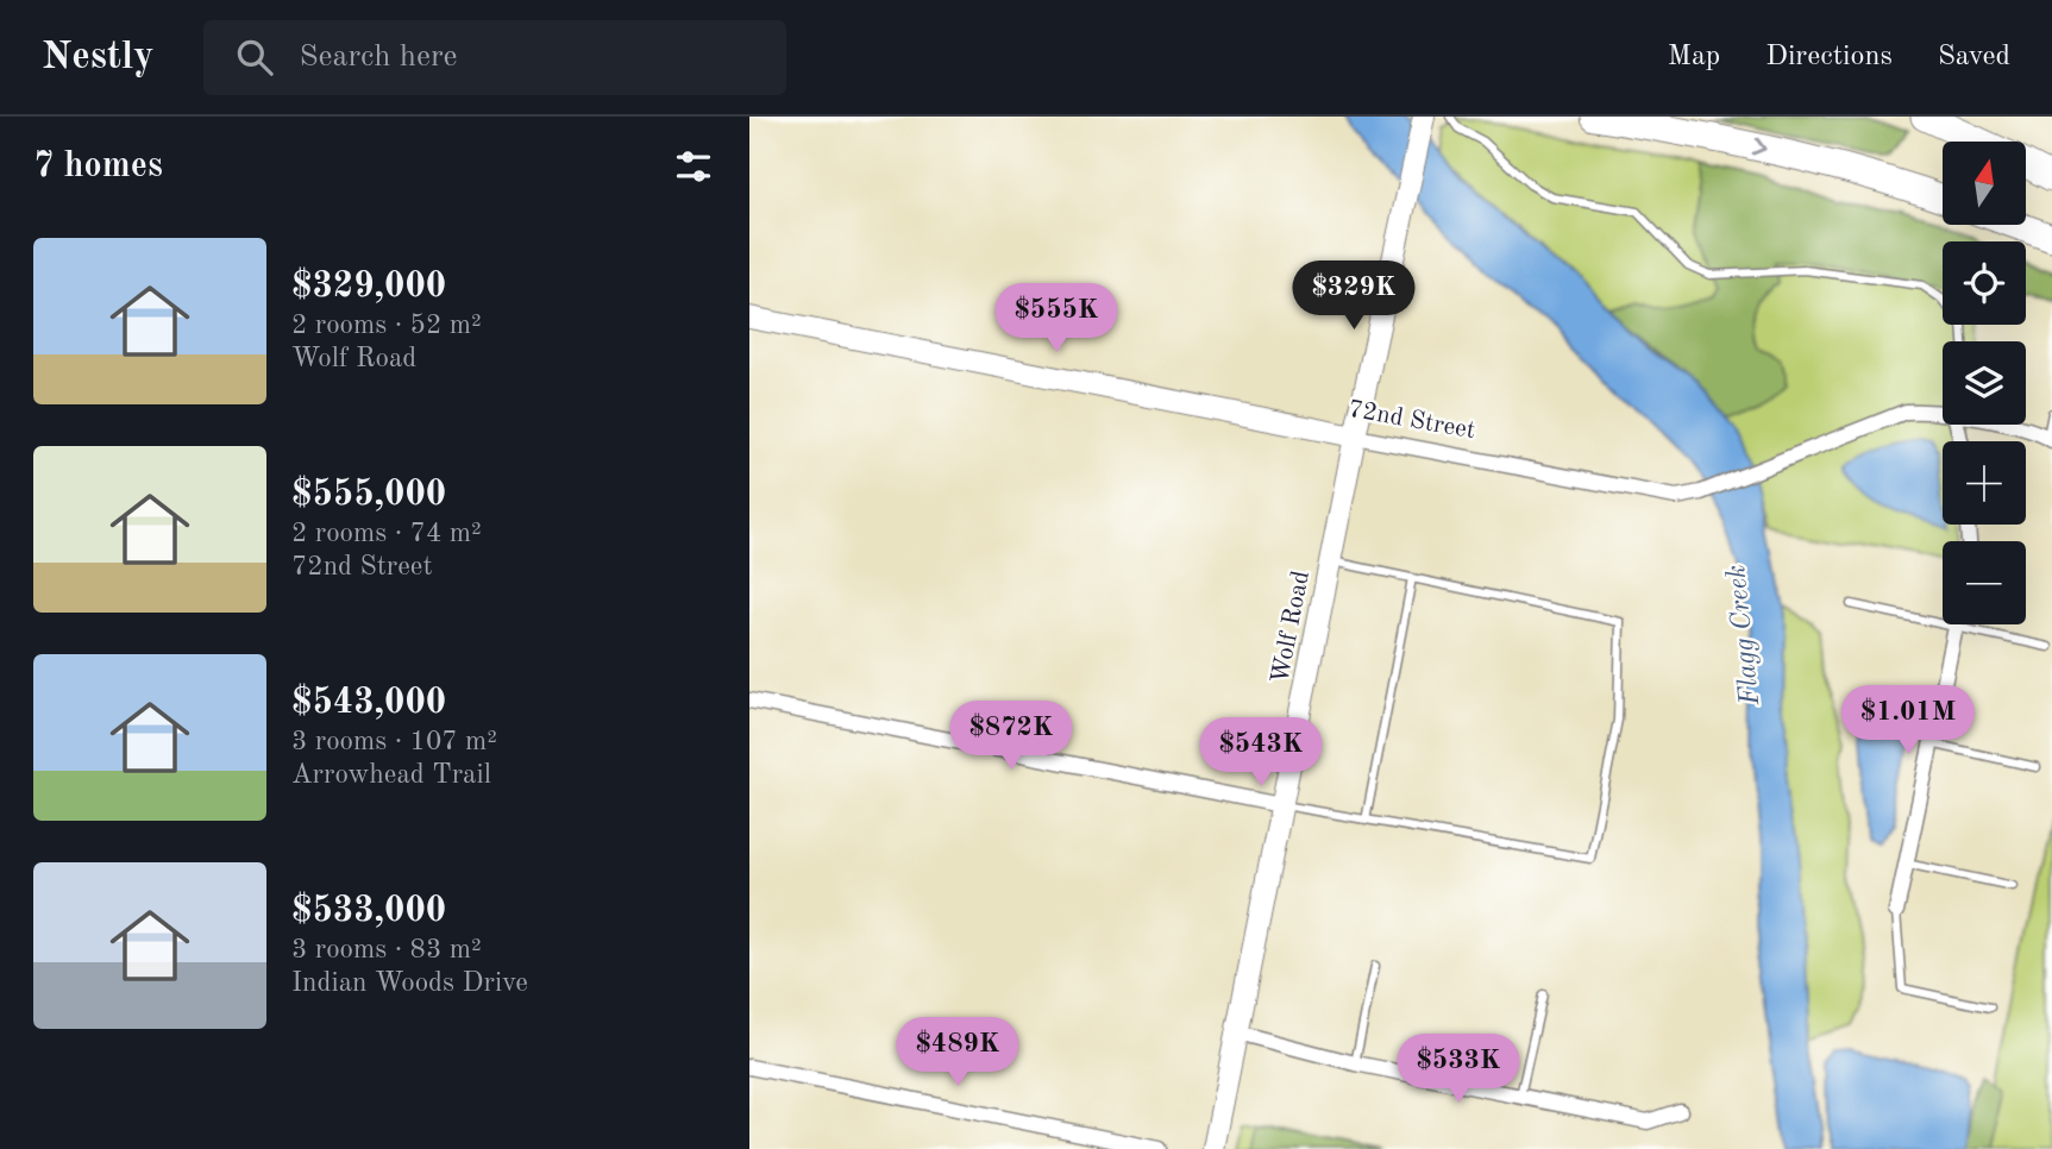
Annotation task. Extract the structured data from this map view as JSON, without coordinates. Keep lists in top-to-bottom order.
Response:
{
  "streets": {
    "street": ["72nd Street", "Wolf Road"]
  },
  "crossings": [
    ["72nd Street", "Wolf Road"]
  ],
  "water": ["Flagg Creek"],
  "north": "top",
  "page": {
    "header": "Nestly",
    "search": "Search here",
    "nav": ["Map", "Directions", "Saved"],
    "heading": "7 homes",
    "map_buttons": ["+", "−"],
    "list": [
      {
        "name": "$329,000",
        "note": "2 rooms · 52 m² · Wolf Road"
      },
      {
        "name": "$555,000",
        "note": "2 rooms · 74 m² · 72nd Street"
      },
      {
        "name": "$543,000",
        "note": "3 rooms · 107 m² · Arrowhead Trail"
      },
      {
        "name": "$533,000",
        "note": "3 rooms · 83 m² · Indian Woods Drive"
      }
    ],
    "price": [
      "$329K",
      "$555K",
      "$1.01M",
      "$872K",
      "$543K",
      "$489K",
      "$533K"
    ]
  }
}
